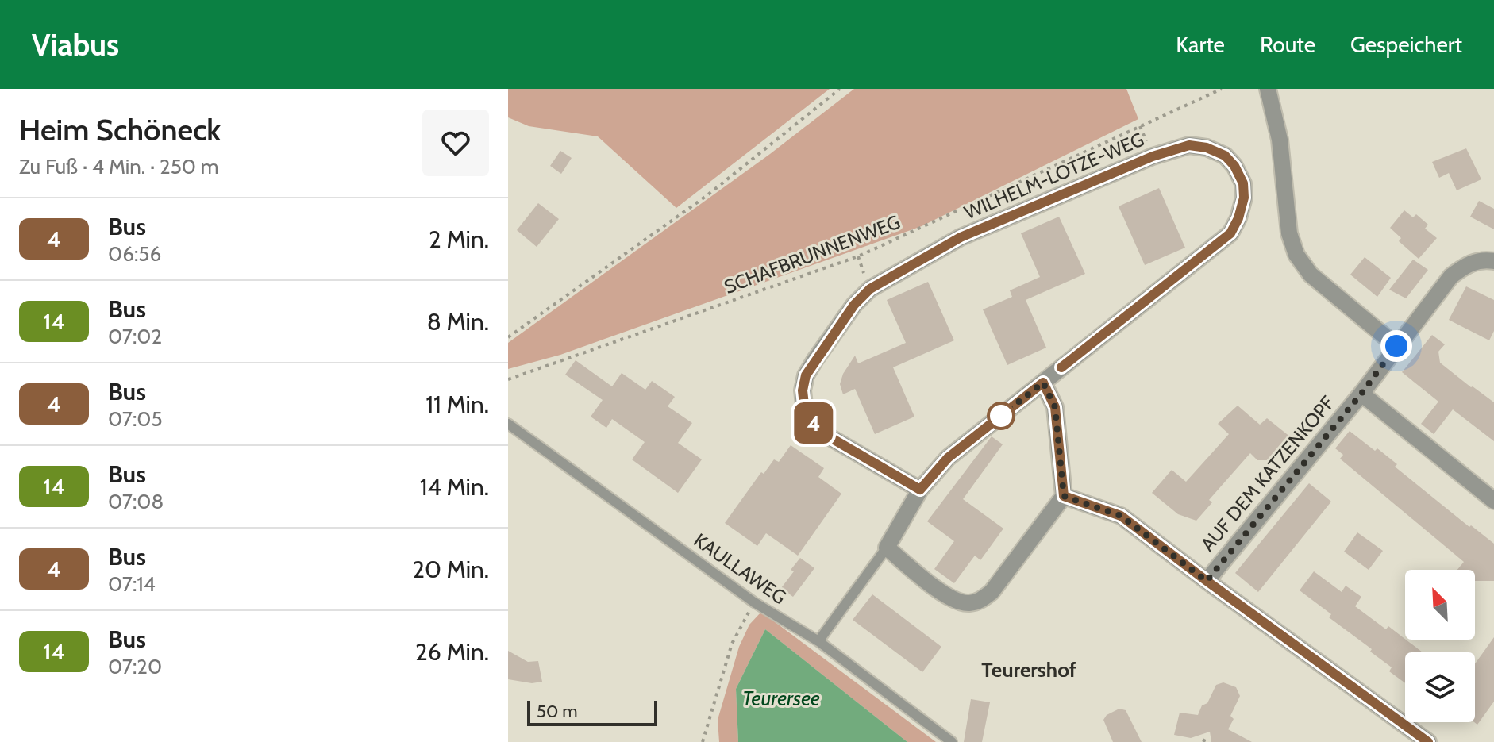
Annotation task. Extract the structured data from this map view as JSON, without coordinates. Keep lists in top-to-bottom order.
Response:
{
  "streets": {
    "street": ["WILHELM-LOTZE-WEG", "AUF DEM KATZENKOPF"],
    "lane": ["KAULLAWEG"],
    "path": ["SCHAFBRUNNENWEG"]
  },
  "districts": ["Teurershof"],
  "water": ["Teurersee"],
  "lines": ["bus line 4"],
  "scale_bar": "50 m",
  "north": "top left",
  "page": {
    "header": "Viabus",
    "nav": ["Karte", "Route", "Gespeichert"],
    "heading": ["Heim Schöneck", "Zu Fuß · 4 Min. · 250 m"],
    "on_map": "4",
    "list": [
      {
        "mark": "4",
        "name": "Bus",
        "note": "06:56",
        "value": "2 Min."
      },
      {
        "mark": "14",
        "name": "Bus",
        "note": "07:02",
        "value": "8 Min."
      },
      {
        "mark": "4",
        "name": "Bus",
        "note": "07:05",
        "value": "11 Min."
      },
      {
        "mark": "14",
        "name": "Bus",
        "note": "07:08",
        "value": "14 Min."
      },
      {
        "mark": "4",
        "name": "Bus",
        "note": "07:14",
        "value": "20 Min."
      },
      {
        "mark": "14",
        "name": "Bus",
        "note": "07:20",
        "value": "26 Min."
      }
    ],
    "scale": "50 m"
  }
}
